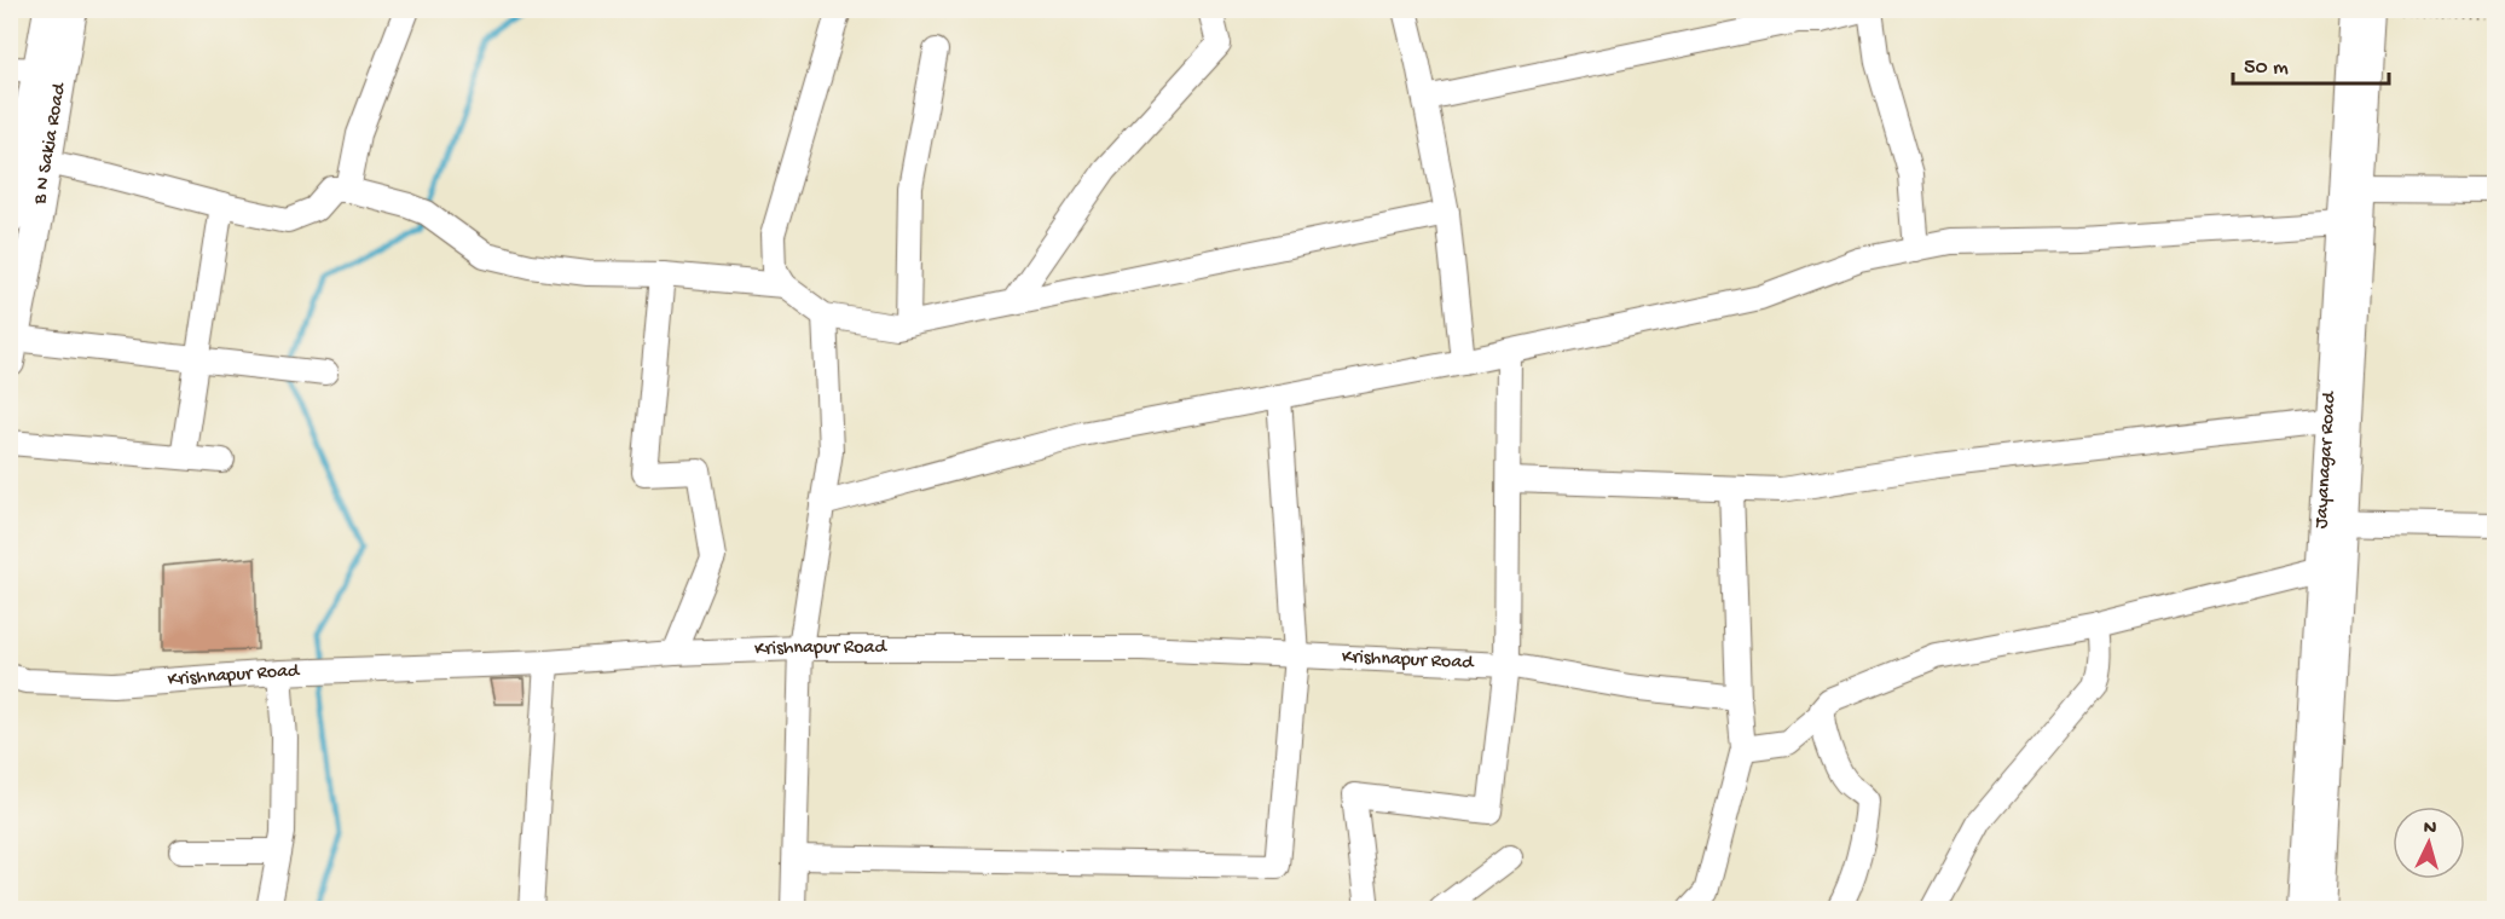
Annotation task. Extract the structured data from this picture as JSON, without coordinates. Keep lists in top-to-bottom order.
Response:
{
  "streets": {
    "main road": ["B N Sakia Road"],
    "street": ["Jayanagar Road", "Krishnapur Road"]
  },
  "scale_bar": "50 m",
  "north": "top"
}
